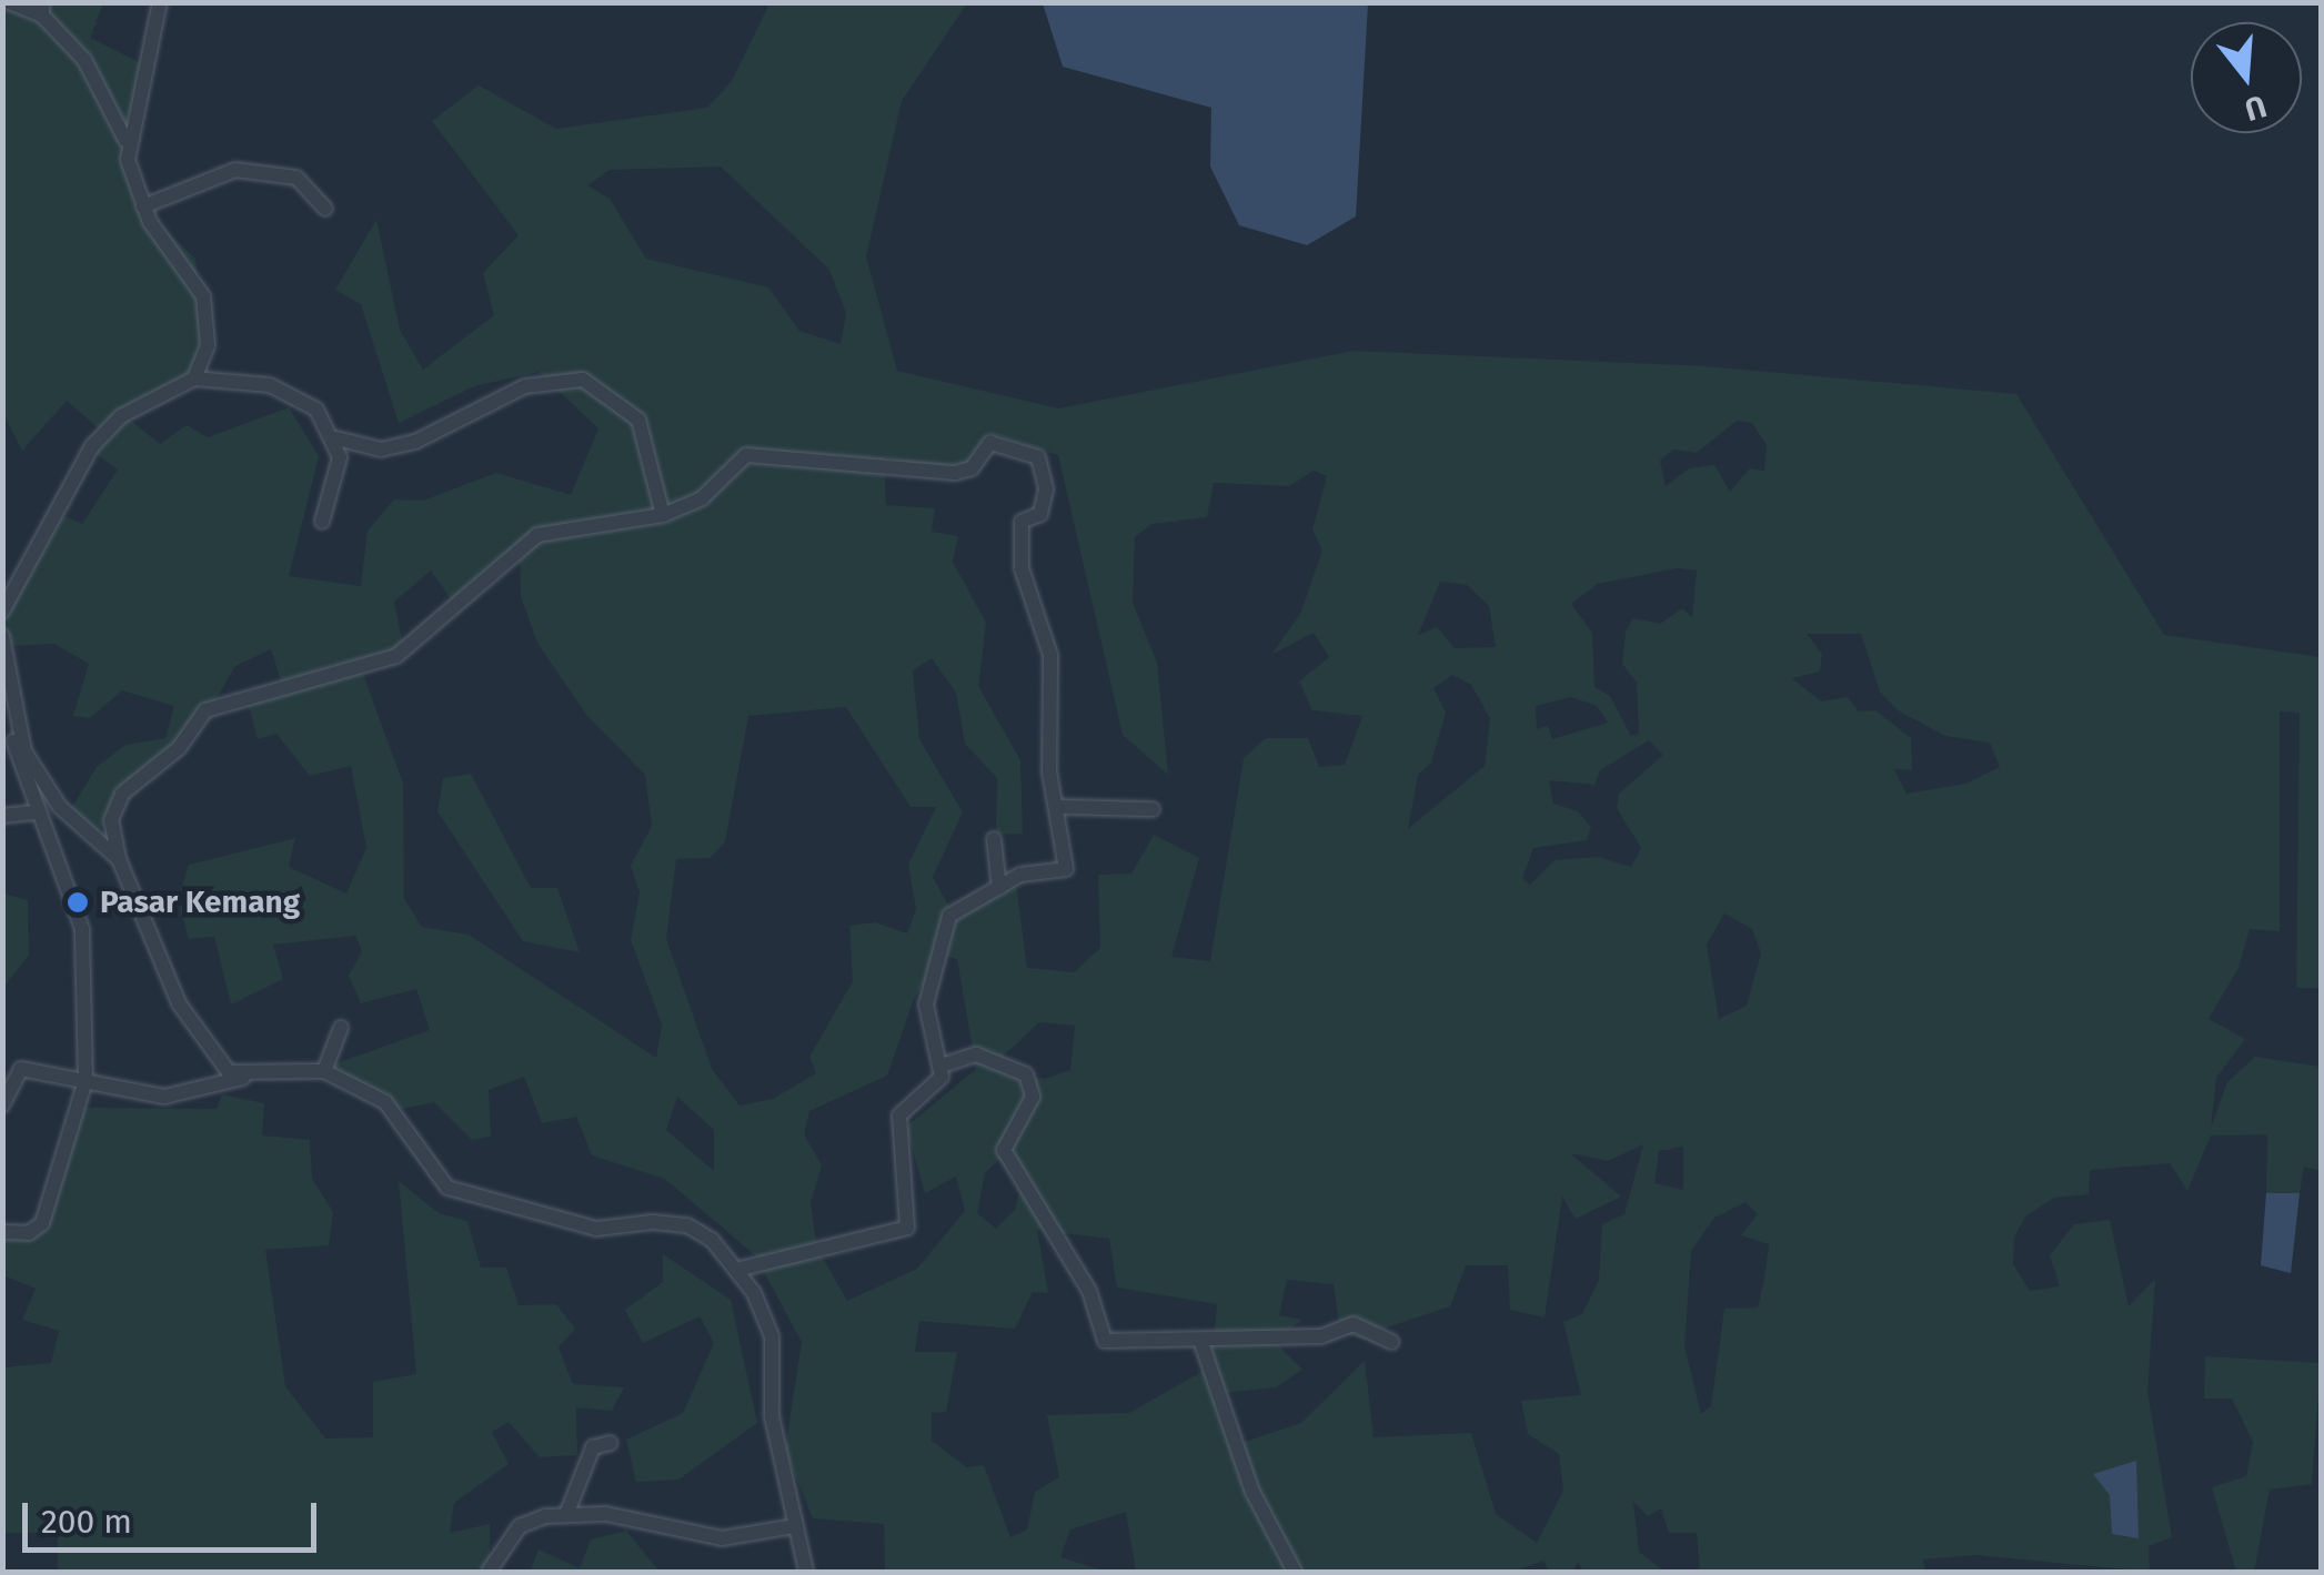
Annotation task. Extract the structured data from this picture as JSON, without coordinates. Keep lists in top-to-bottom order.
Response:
{
  "places": ["Pasar Kemang"],
  "scale_bar": "200 m",
  "north": "bottom"
}
